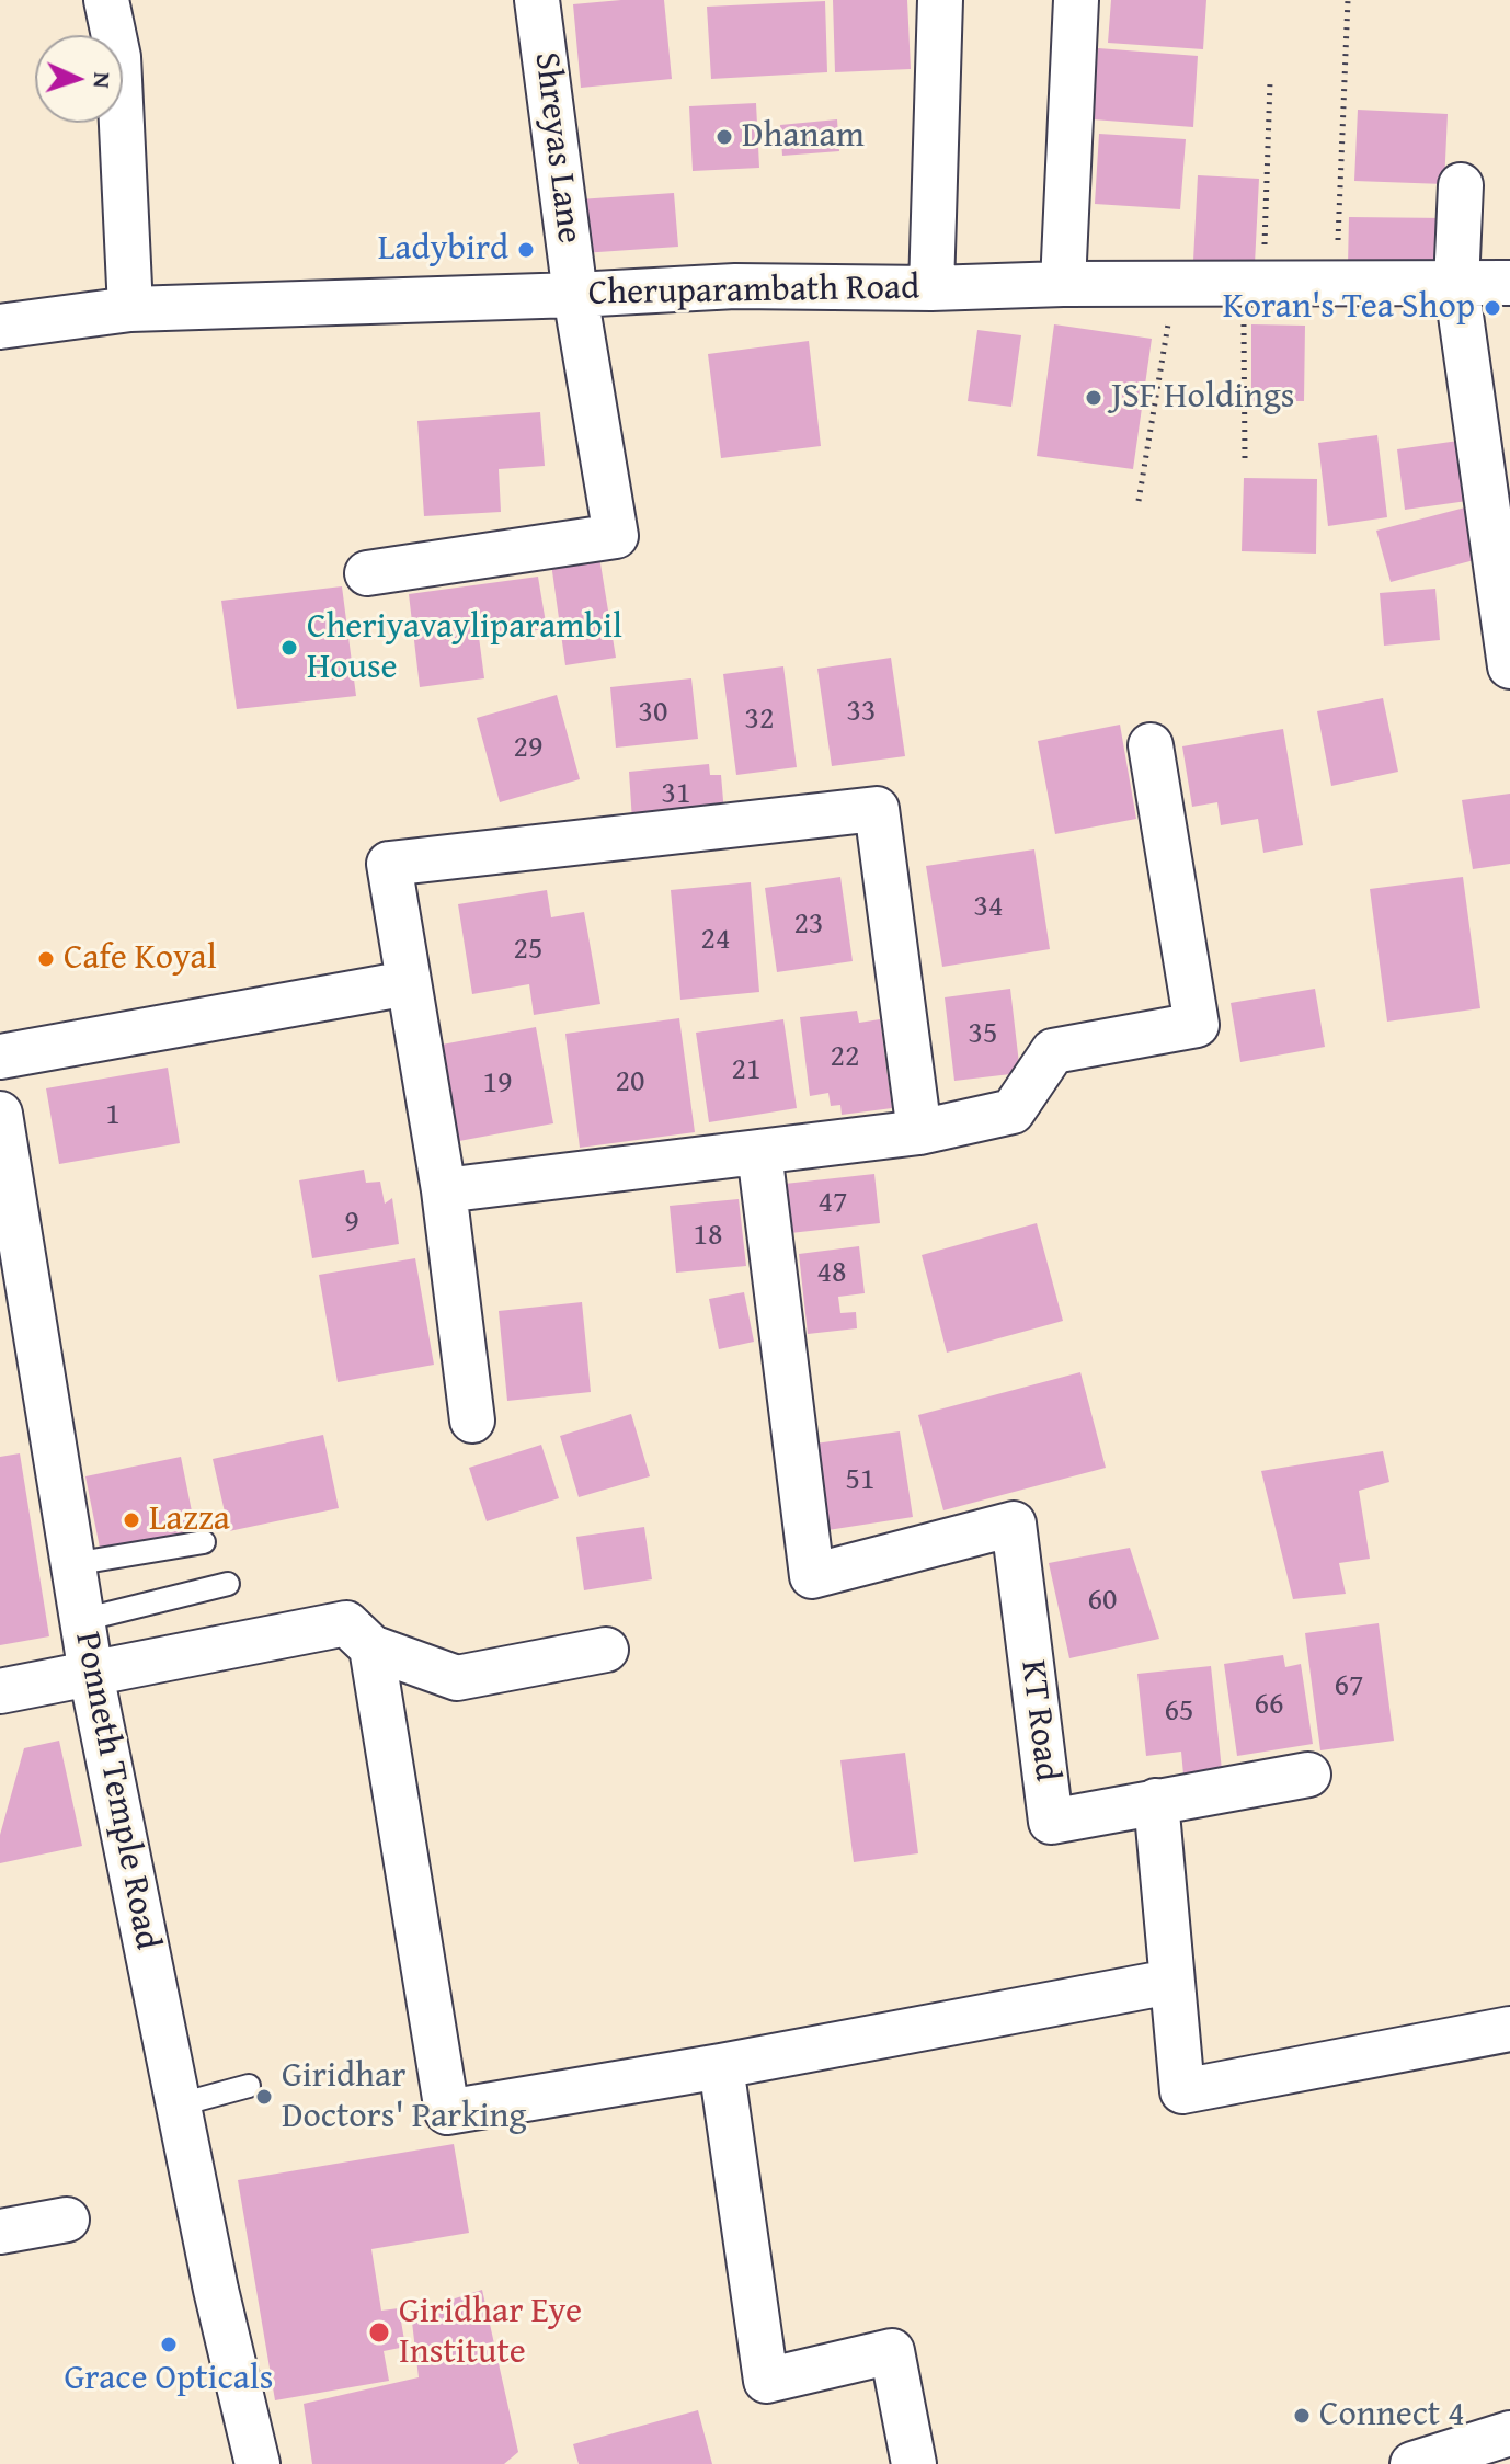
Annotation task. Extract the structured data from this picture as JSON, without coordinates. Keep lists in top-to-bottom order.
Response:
{
  "streets": {
    "street": [
      "Shreyas Lane",
      "Cheruparambath Road",
      "KT Road",
      "Ponneth Temple Road"
    ]
  },
  "crossings": [
    ["Shreyas Lane", "Cheruparambath Road"]
  ],
  "places": [
    "Dhanam",
    "Ladybird",
    "Koran's Tea Shop",
    "JSF Holdings",
    "Cheriyavayliparambil House",
    "Cafe Koyal",
    "Lazza",
    "Giridhar Doctors' Parking",
    "Giridhar Eye Institute",
    "Grace Opticals",
    "Connect 4"
  ],
  "house_numbers": [
    "33",
    "30",
    "32",
    "29",
    "31",
    "34",
    "23",
    "24",
    "25",
    "35",
    "22",
    "21",
    "20",
    "19",
    "1",
    "47",
    "9",
    "18",
    "48",
    "51",
    "60",
    "67",
    "66",
    "65"
  ],
  "north": "right"
}
